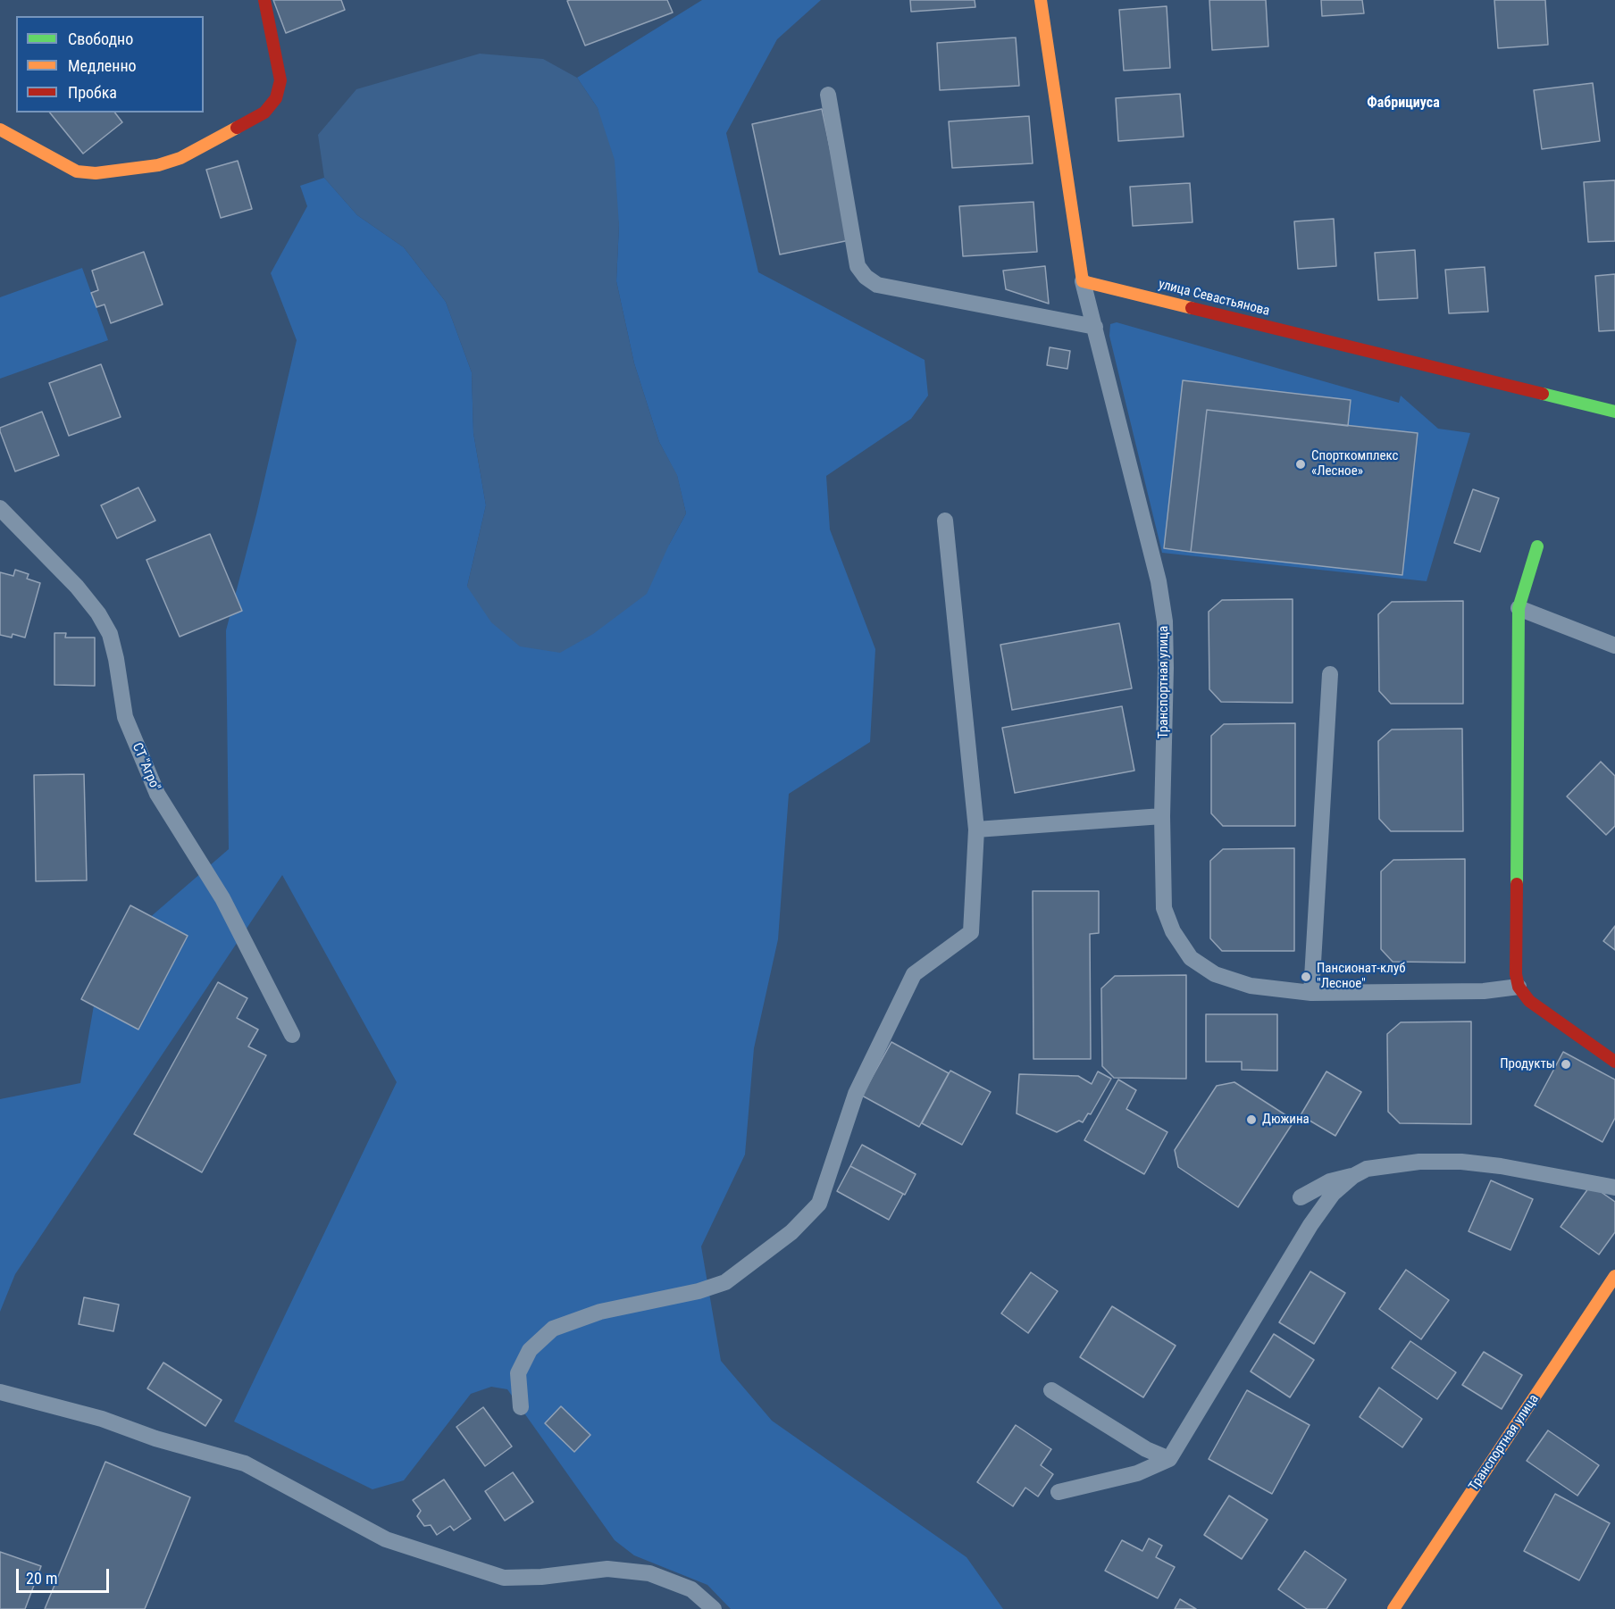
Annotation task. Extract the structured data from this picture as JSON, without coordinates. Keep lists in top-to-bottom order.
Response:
{
  "streets": {
    "street": ["улица Севастьянова", "Транспортная улица"],
    "lane": ["СТ \"Агро\""]
  },
  "crossings": [
    ["улица Севастьянова", "Транспортная улица"]
  ],
  "districts": ["Фабрициуса"],
  "places": [
    "Спорткомплекс «Лесное»",
    "Пансионат-клуб \"Лесное\"",
    "Продукты",
    "Дюжина"
  ],
  "legend": ["Свободно", "Медленно", "Пробка"],
  "scale_bar": "20 m"
}
